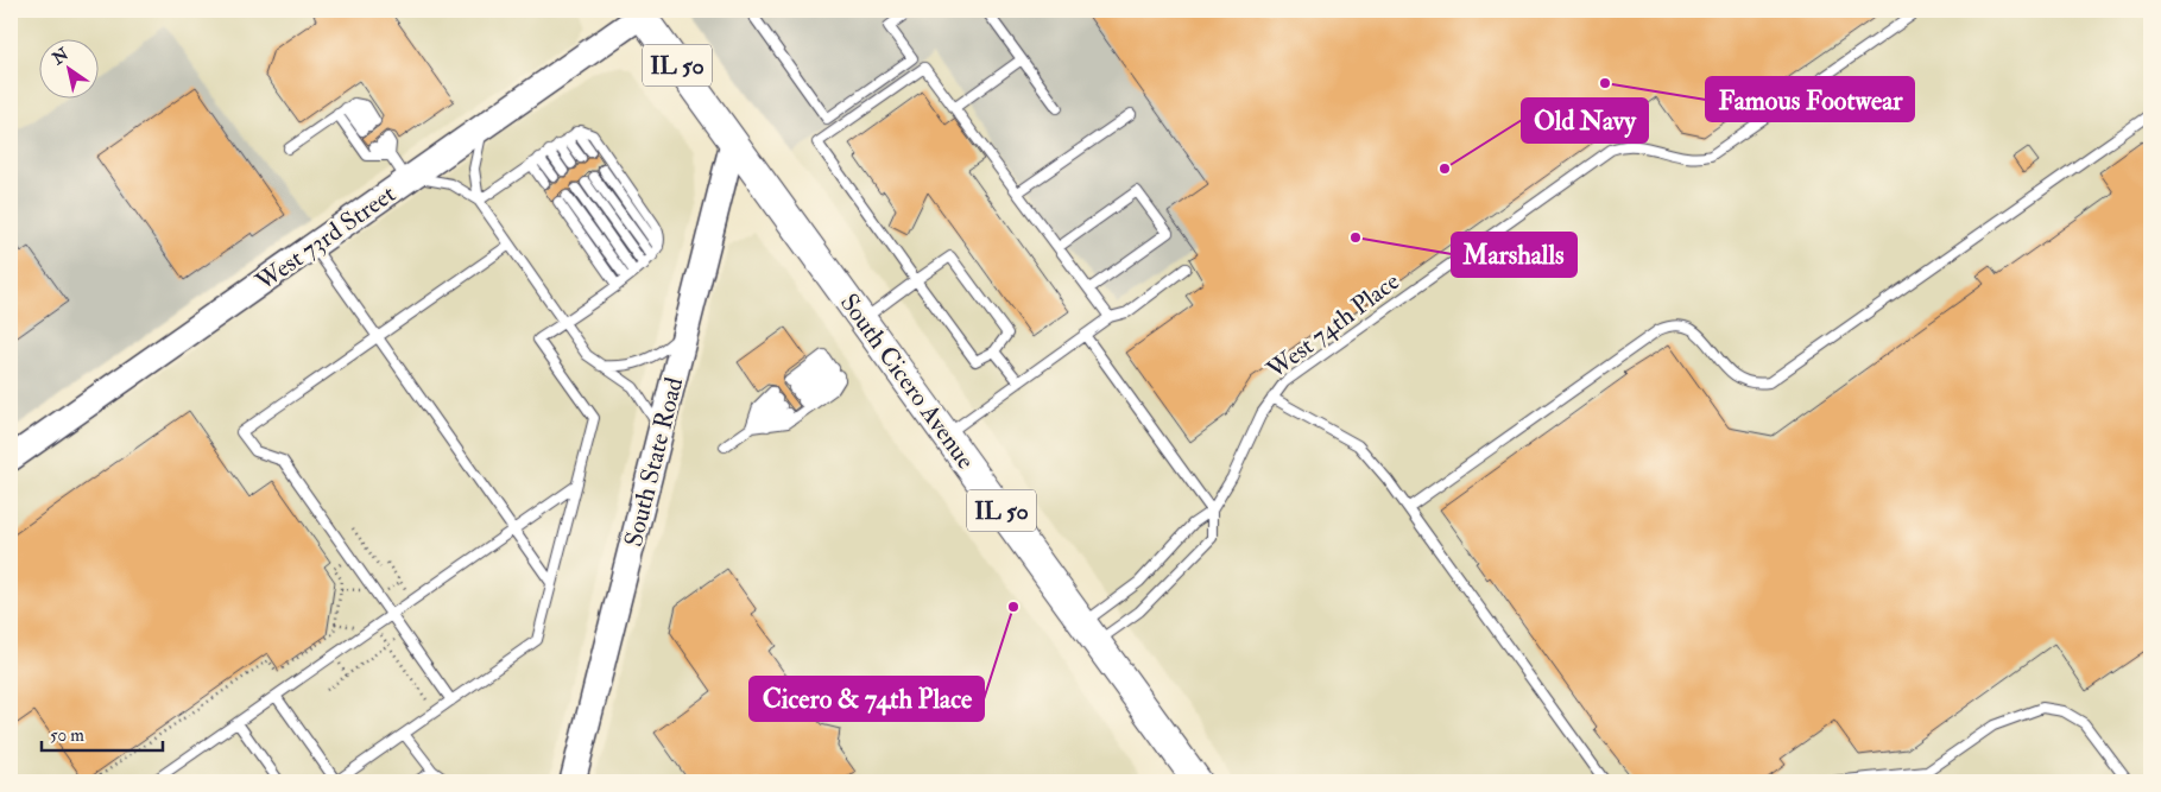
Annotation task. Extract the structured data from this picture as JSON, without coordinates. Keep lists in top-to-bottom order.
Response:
{
  "streets": {
    "main road": ["IL 50", "South Cicero Avenue"],
    "street": ["West 73rd Street", "South State Road"],
    "lane": ["West 74th Place"]
  },
  "crossings": [
    ["West 73rd Street", "South Cicero Avenue"],
    ["West 74th Place", "South Cicero Avenue"],
    ["South Cicero Avenue", "South State Road"]
  ],
  "places": [
    "Famous Footwear",
    "Old Navy",
    "Marshalls",
    "Cicero & 74th Place"
  ],
  "scale_bar": "50 m",
  "north": "top left"
}
